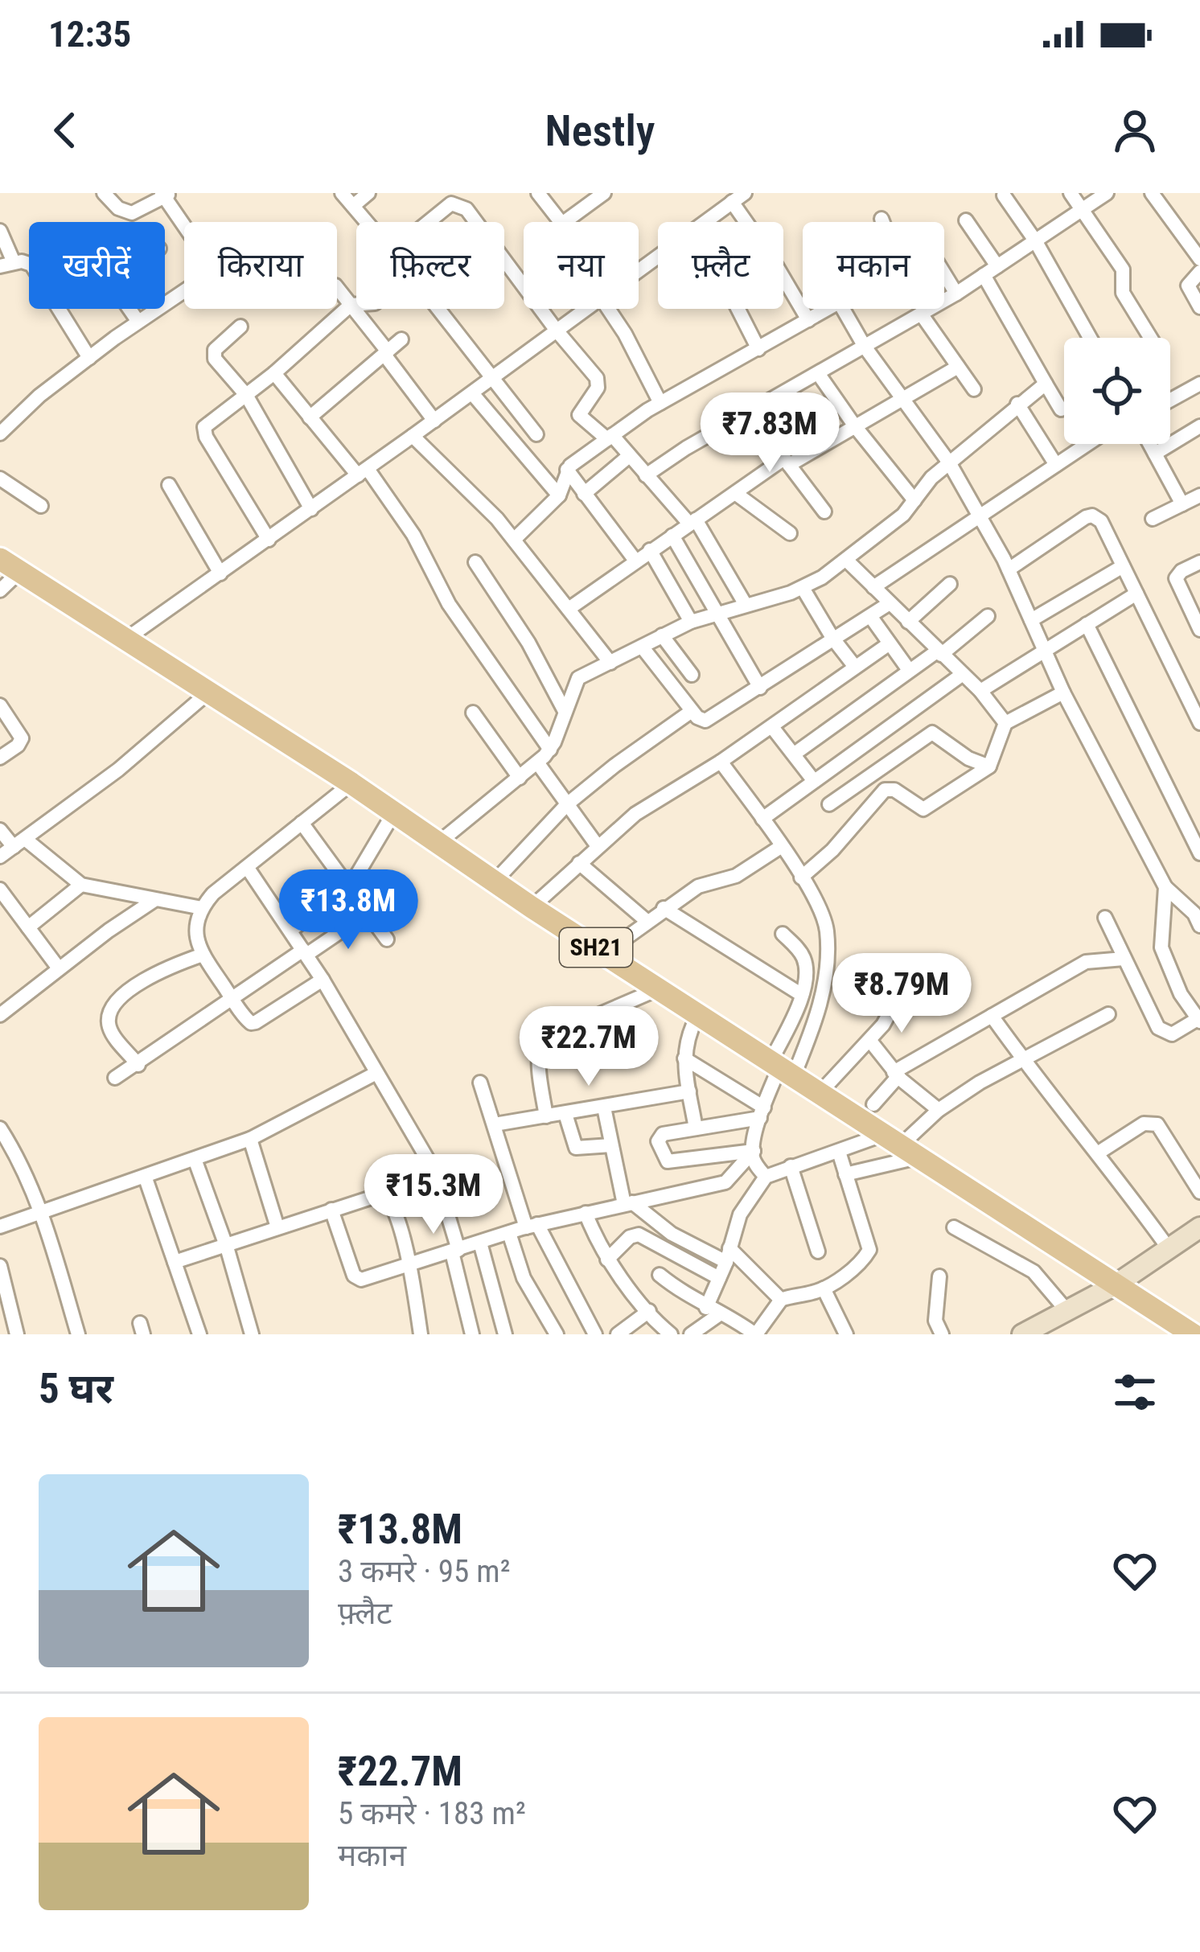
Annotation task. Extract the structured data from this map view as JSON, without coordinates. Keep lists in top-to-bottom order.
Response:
{
  "streets": {
    "main road": ["SH21"]
  },
  "page": {
    "status": "12:35",
    "header": "Nestly",
    "chip": [
      "खरीदें",
      "किराया",
      "फ़िल्टर",
      "नया",
      "फ़्लैट",
      "मकान"
    ],
    "price": [
      "₹7.83M",
      "₹13.8M",
      "₹8.79M",
      "₹22.7M",
      "₹15.3M"
    ],
    "heading": "5 घर",
    "list": [
      {
        "name": "₹13.8M",
        "note": "3 कमरे · 95 m² · फ़्लैट"
      },
      {
        "name": "₹22.7M",
        "note": "5 कमरे · 183 m² · मकान"
      }
    ]
  }
}
